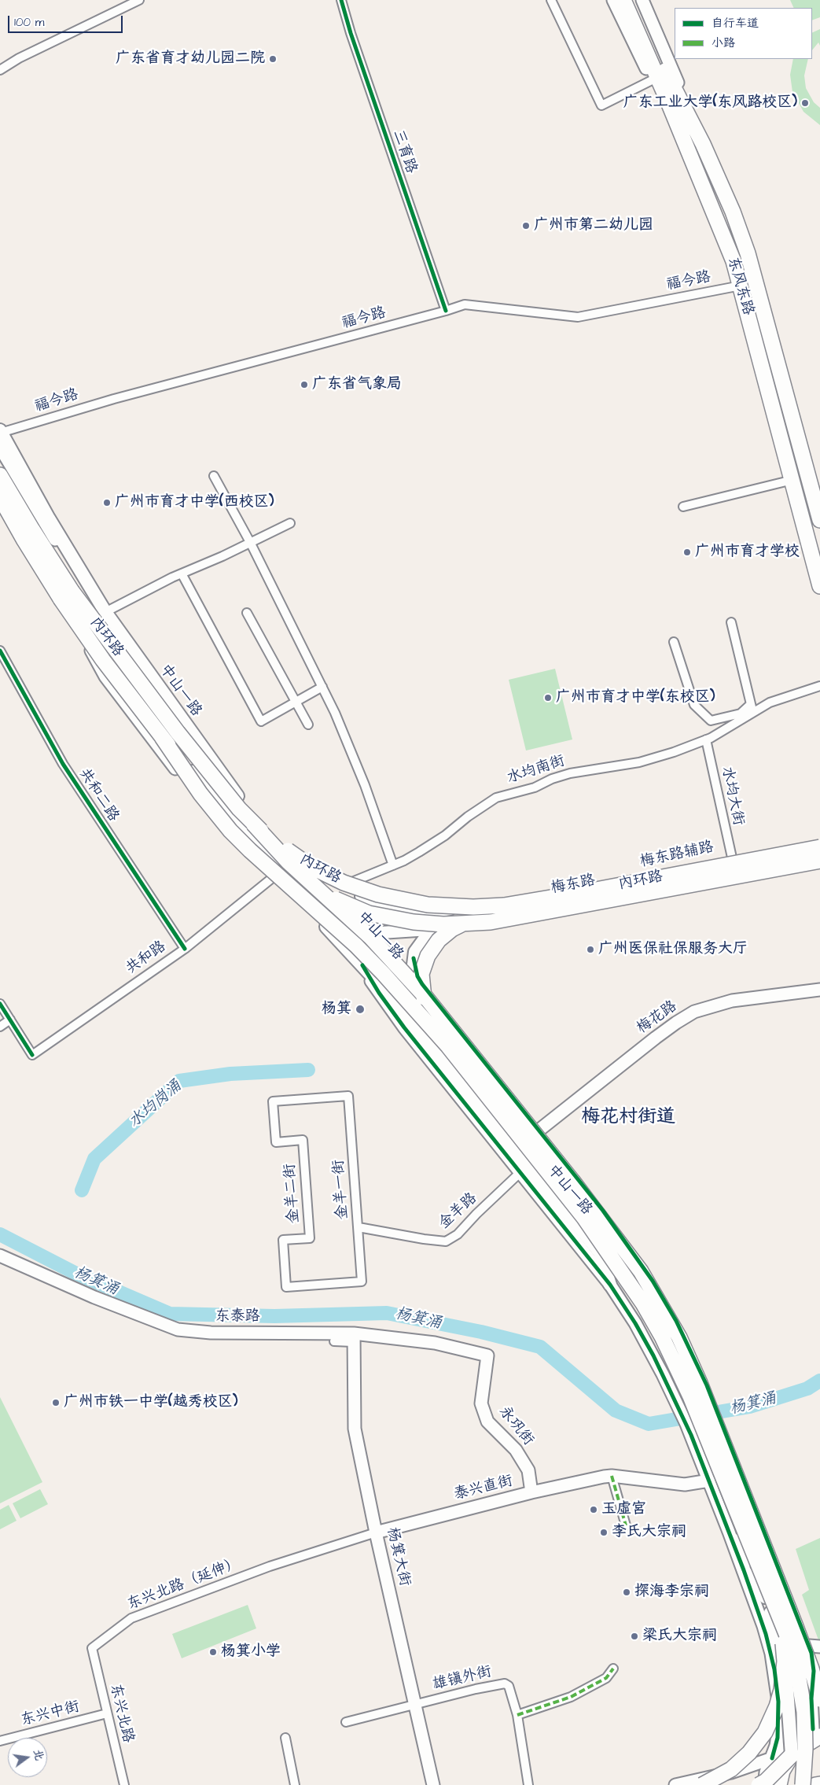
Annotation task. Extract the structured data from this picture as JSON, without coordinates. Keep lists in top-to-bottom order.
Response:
{
  "streets": {
    "highway": ["东风东路", "内环路"],
    "main road": ["中山一路"],
    "street": [
      "三育路",
      "福今路",
      "水均南街",
      "共和二路",
      "水均大街",
      "梅东路辅路",
      "梅东路",
      "共和路",
      "梅花路",
      "金羊一街",
      "金羊二街",
      "金羊路",
      "东泰路",
      "永巩街",
      "泰兴直街",
      "杨箕大街",
      "东兴北路（延伸）",
      "雄镇外街",
      "东兴北路",
      "东兴中街"
    ]
  },
  "crossings": [
    ["三育路", "福今路"],
    ["福今路", "东风东路"],
    ["福今路", "中山一路"],
    ["内环路", "梅东路"],
    ["中山一路", "梅东路"],
    ["水均南街", "水均大街"],
    ["共和二路", "共和路"],
    ["水均大街", "梅东路辅路"],
    ["梅东路辅路", "梅东路"],
    ["金羊一街", "金羊二街"],
    ["金羊一街", "金羊路"],
    ["东泰路", "永巩街"],
    ["东泰路", "杨箕大街"],
    ["永巩街", "泰兴直街"],
    ["泰兴直街", "杨箕大街"],
    ["泰兴直街", "东兴北路（延伸）"],
    ["杨箕大街", "雄镇外街"],
    ["东兴北路（延伸）", "东兴北路"],
    ["东兴北路", "东兴中街"]
  ],
  "districts": ["梅花村街道"],
  "water": ["水均岗涌", "杨箕涌"],
  "places": [
    "广东省育才幼儿园二院",
    "广东工业大学(东风路校区)",
    "广州市第二幼儿园",
    "广东省气象局",
    "广州市育才中学(西校区)",
    "广州市育才学校",
    "广州市育才中学(东校区)",
    "广州医保社保服务大厅",
    "杨箕",
    "广州市铁一中学(越秀校区)",
    "玉虛宫",
    "李氏大宗祠",
    "探海李宗祠",
    "梁氏大宗祠",
    "杨箕小学"
  ],
  "legend": ["自行车道", "小路"],
  "scale_bar": "100 m",
  "north": "right"
}
